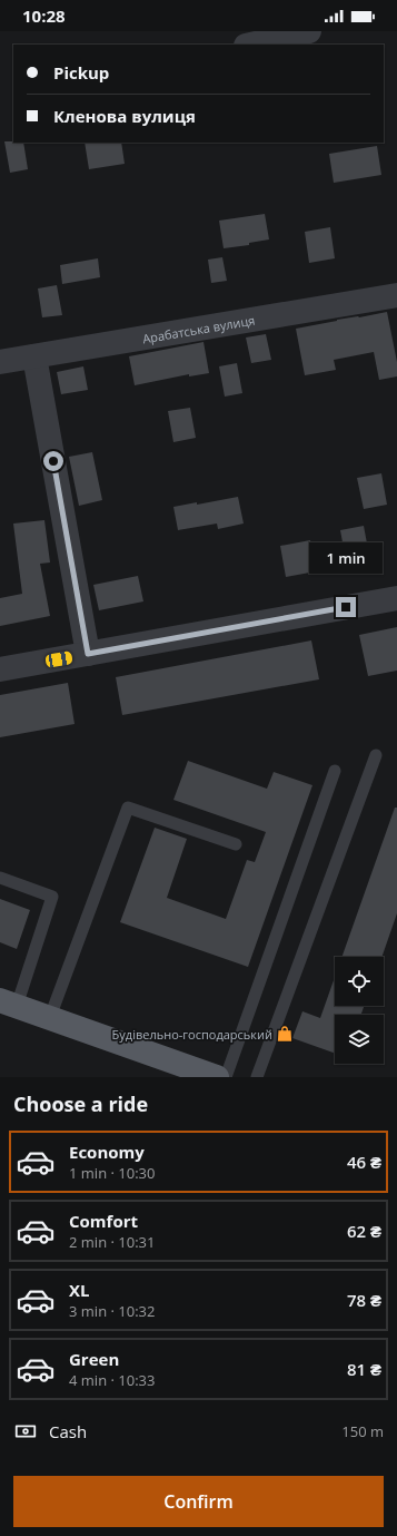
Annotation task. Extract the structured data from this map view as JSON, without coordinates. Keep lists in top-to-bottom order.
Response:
{
  "streets": {
    "street": ["Арабатська вулиця"]
  },
  "places": {
    "shop": ["Будівельно-господарський"]
  },
  "page": {
    "status": "10:28",
    "banner": ["Pickup", "Кленова вулиця"],
    "bubble": "1 min",
    "heading": "Choose a ride",
    "list": [
      {
        "name": "Economy",
        "note": "1 min · 10:30",
        "value": "46 ₴"
      },
      {
        "name": "Comfort",
        "note": "2 min · 10:31",
        "value": "62 ₴"
      },
      {
        "name": "XL",
        "note": "3 min · 10:32",
        "value": "78 ₴"
      },
      {
        "name": "Green",
        "note": "4 min · 10:33",
        "value": "81 ₴"
      }
    ],
    "pay": ["Cash", "150 m"],
    "buttons": "Confirm"
  }
}
